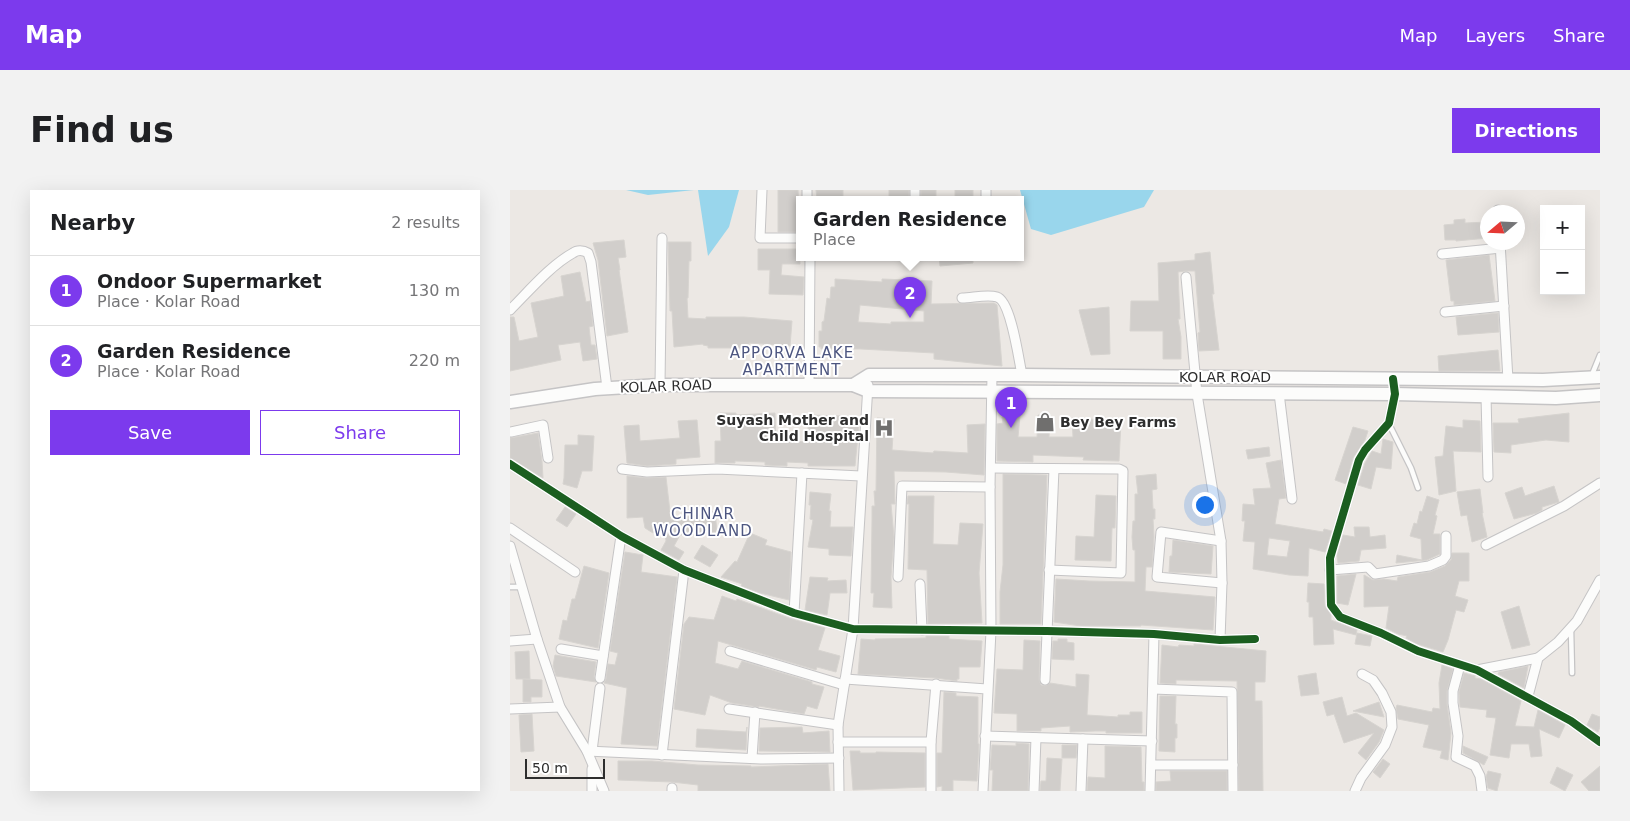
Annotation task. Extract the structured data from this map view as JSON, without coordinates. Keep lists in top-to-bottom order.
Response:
{
  "streets": {
    "main road": ["KOLAR ROAD"]
  },
  "districts": ["APPORVA LAKE APARTMENT", "CHINAR WOODLAND"],
  "places": {
    "shop": ["Bey Bey Farms"],
    "hospital": ["Suyash Mother and Child Hospital"]
  },
  "scale_bar": "50 m",
  "north": "left",
  "page": {
    "header": "Map",
    "nav": ["Map", "Layers", "Share"],
    "buttons": [
      "Directions",
      ["Save", "Share"]
    ],
    "title": "Find us",
    "heading": ["Nearby", "2 results"],
    "popup": ["Garden Residence", "Place"],
    "map_buttons": ["+", "−"],
    "list": [
      {
        "mark": "1",
        "name": "Ondoor Supermarket",
        "note": "Place · Kolar Road",
        "value": "130 m"
      },
      {
        "mark": "2",
        "name": "Garden Residence",
        "note": "Place · Kolar Road",
        "value": "220 m"
      }
    ],
    "pins": ["2", "1"],
    "scale": "50 m"
  }
}
